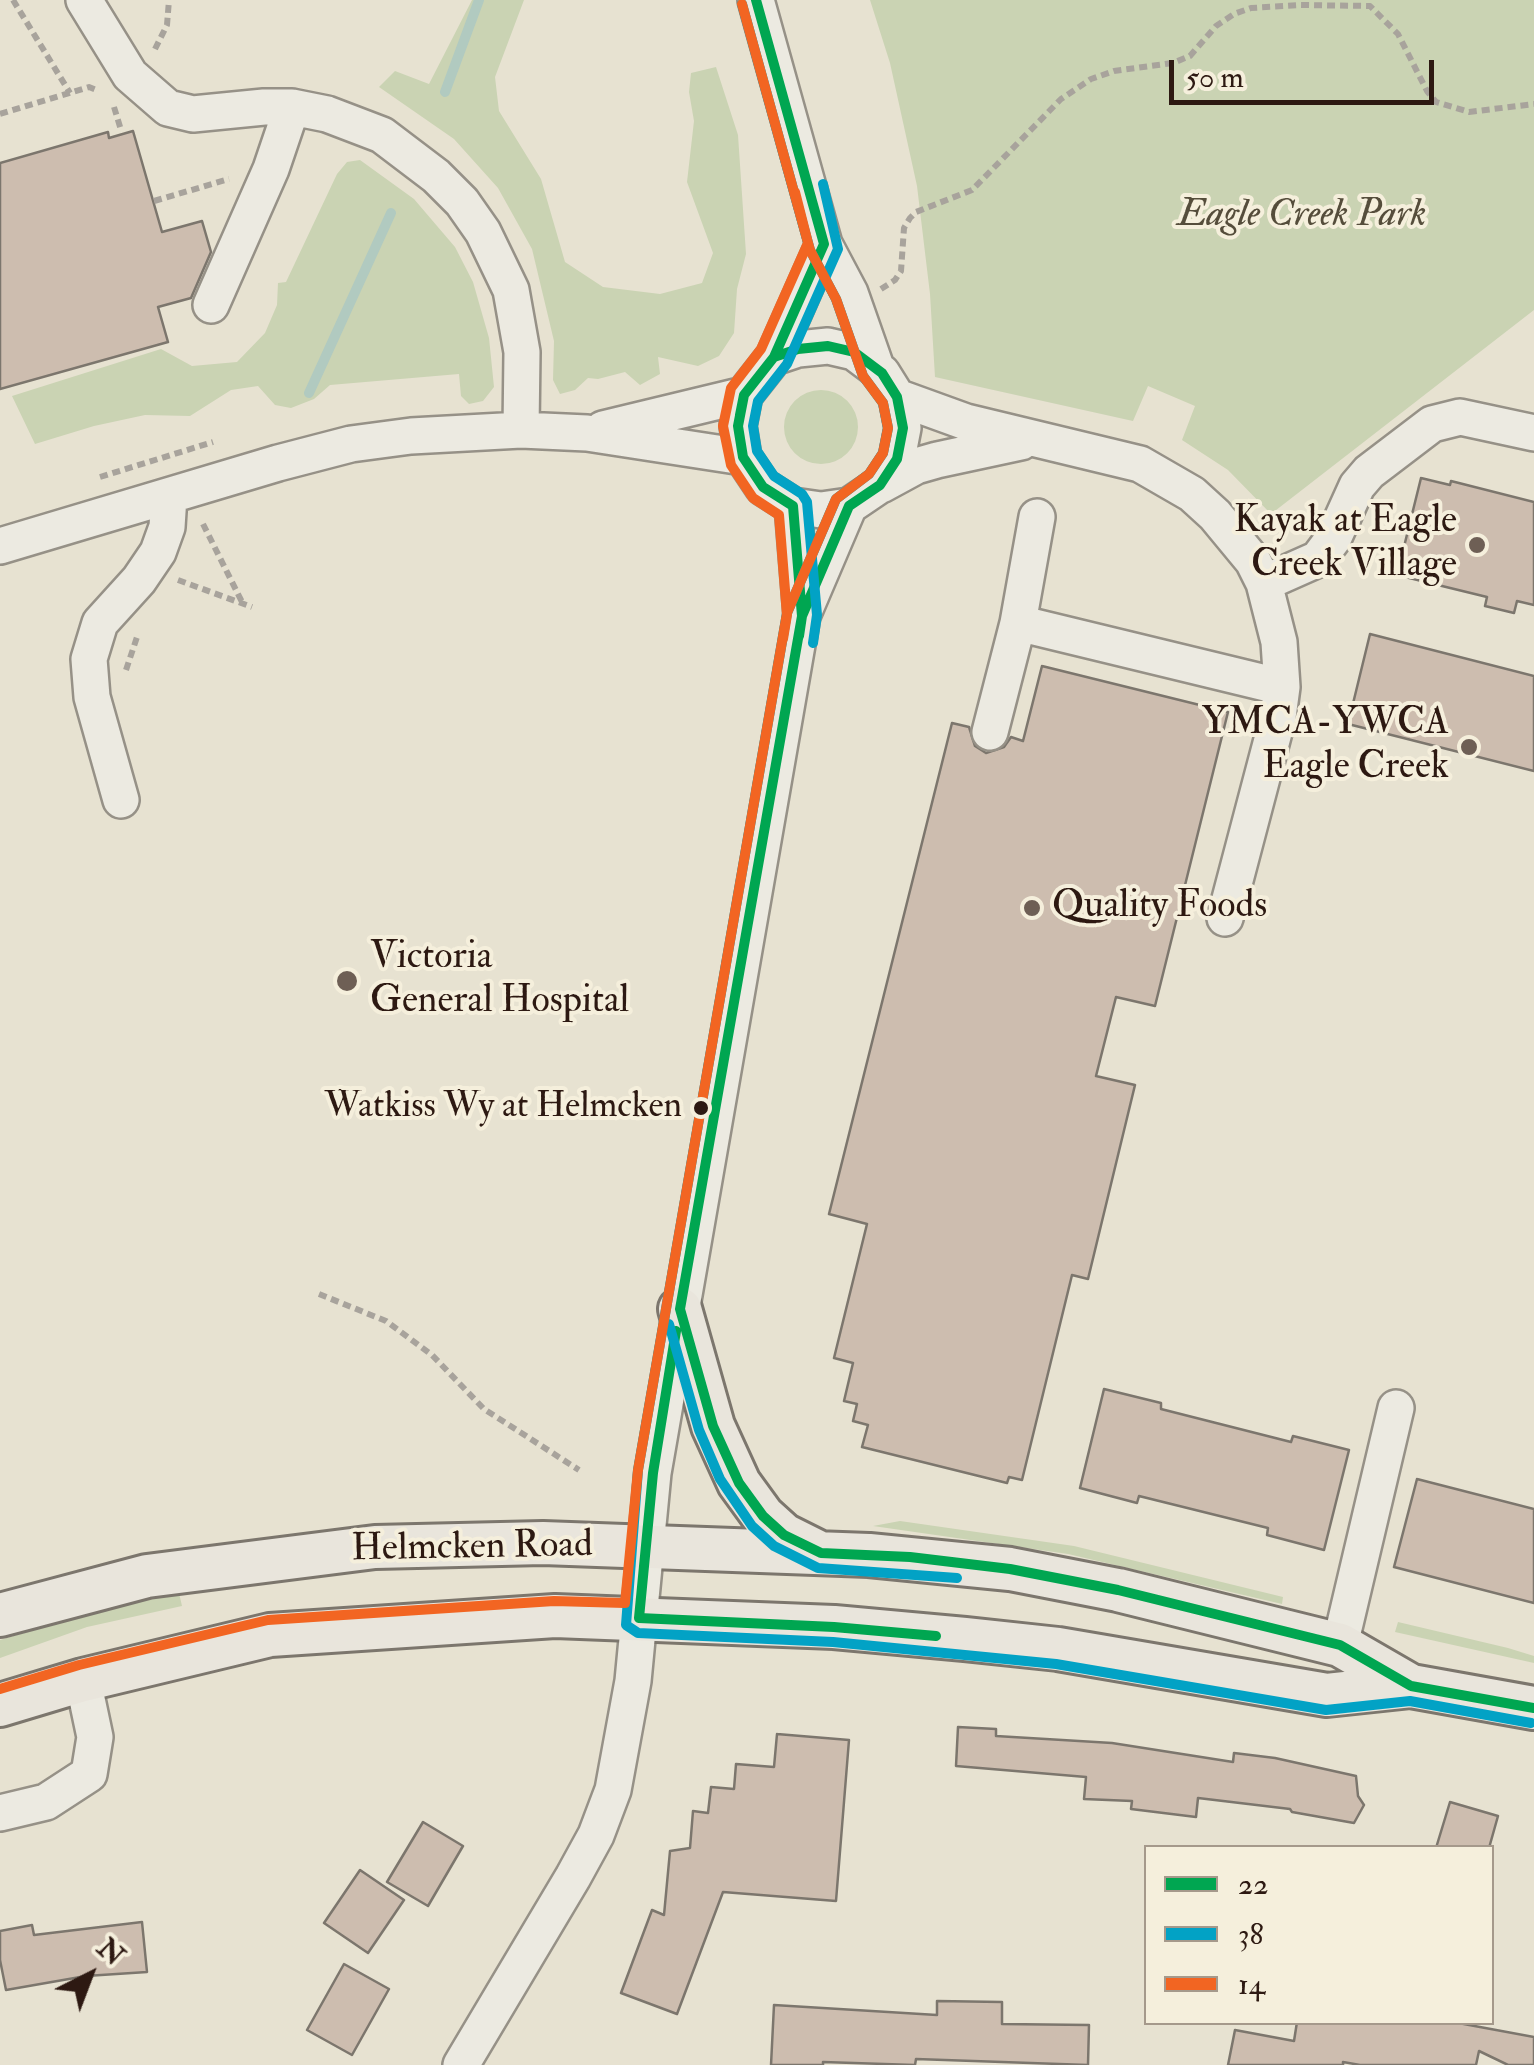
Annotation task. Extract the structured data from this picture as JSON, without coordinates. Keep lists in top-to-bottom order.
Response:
{
  "streets": {
    "main road": ["Helmcken Road"]
  },
  "parks": ["Eagle Creek Park"],
  "places": [
    "Kayak at Eagle Creek Village",
    "YMCA-YWCA Eagle Creek",
    "Quality Foods",
    "Victoria General Hospital",
    "Watkiss Wy at Helmcken"
  ],
  "lines": ["transit line 22", "transit line 38", "transit line 14"],
  "legend": ["22", "38", "14"],
  "scale_bar": "50 m",
  "north": "top right"
}
